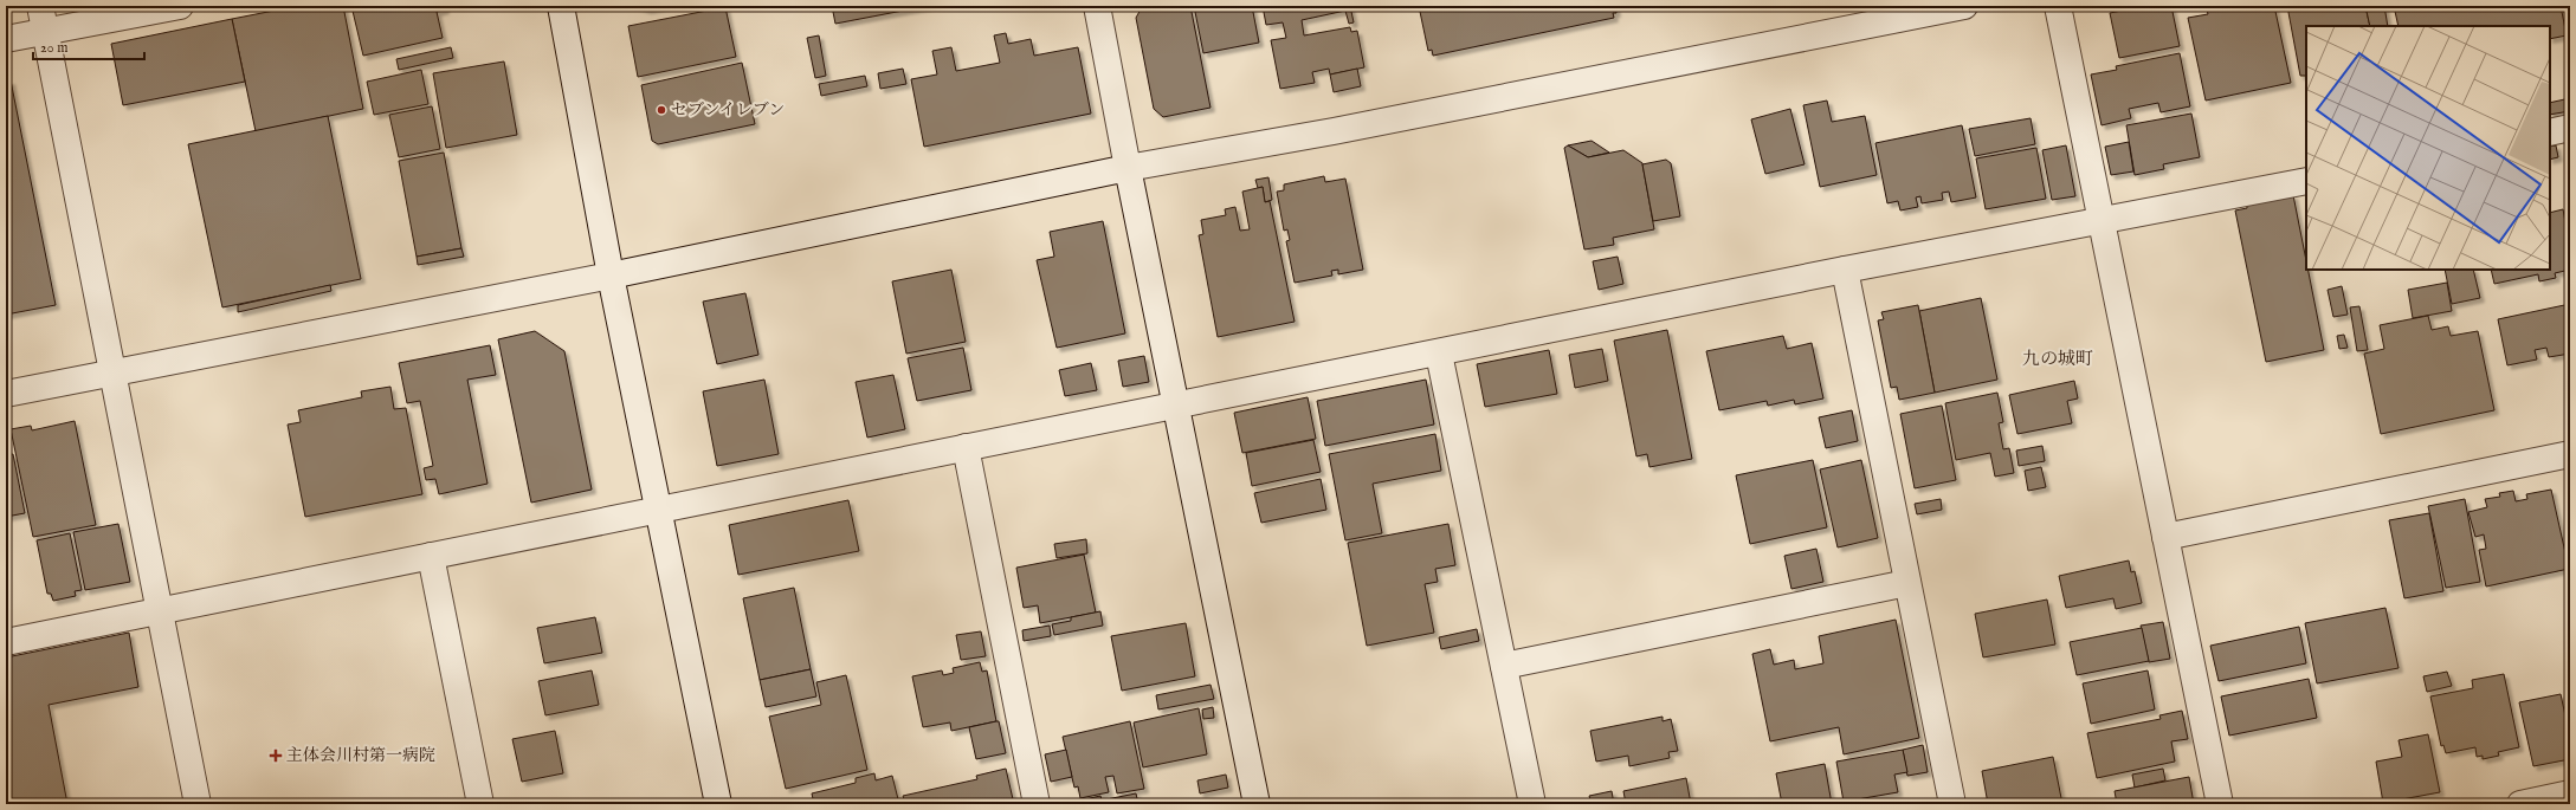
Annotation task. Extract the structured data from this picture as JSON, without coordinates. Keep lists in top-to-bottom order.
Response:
{
  "districts": ["九の城町"],
  "places": {
    "other": ["セブンイレブン"],
    "health": ["主体会川村第一病院"]
  },
  "scale_bar": "20 m"
}
